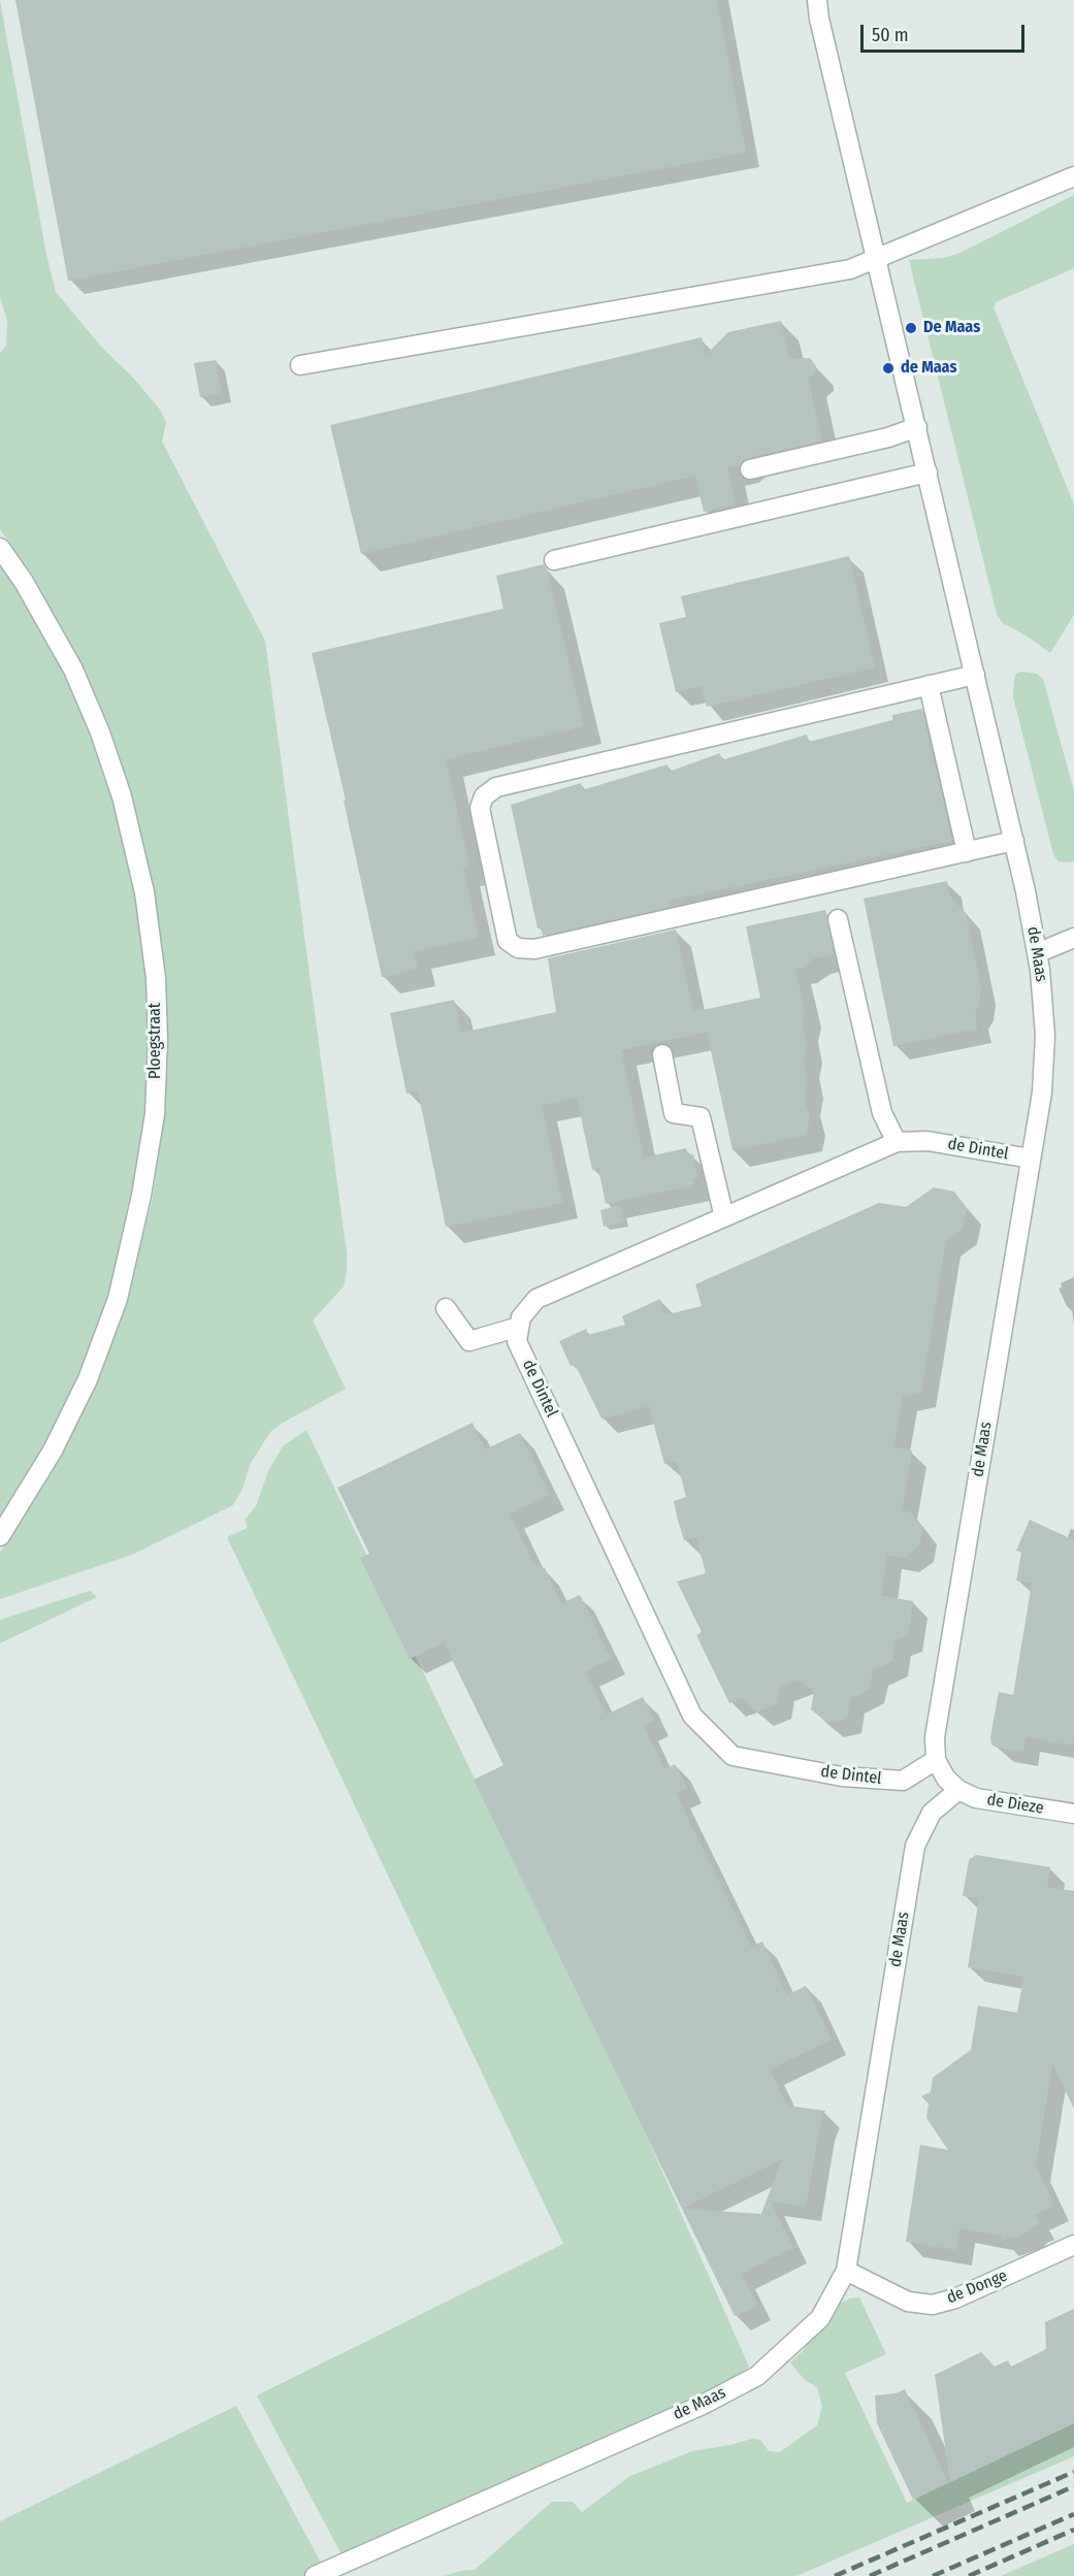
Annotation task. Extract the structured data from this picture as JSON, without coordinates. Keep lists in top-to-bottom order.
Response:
{
  "streets": {
    "street": [
      "de Maas",
      "Ploegstraat",
      "de Dintel",
      "de Dieze",
      "de Donge"
    ]
  },
  "crossings": [
    ["de Maas", "de Dintel"],
    ["de Maas", "de Dieze"],
    ["de Maas", "de Donge"]
  ],
  "places": ["De Maas", "de Maas"],
  "scale_bar": "50 m"
}
